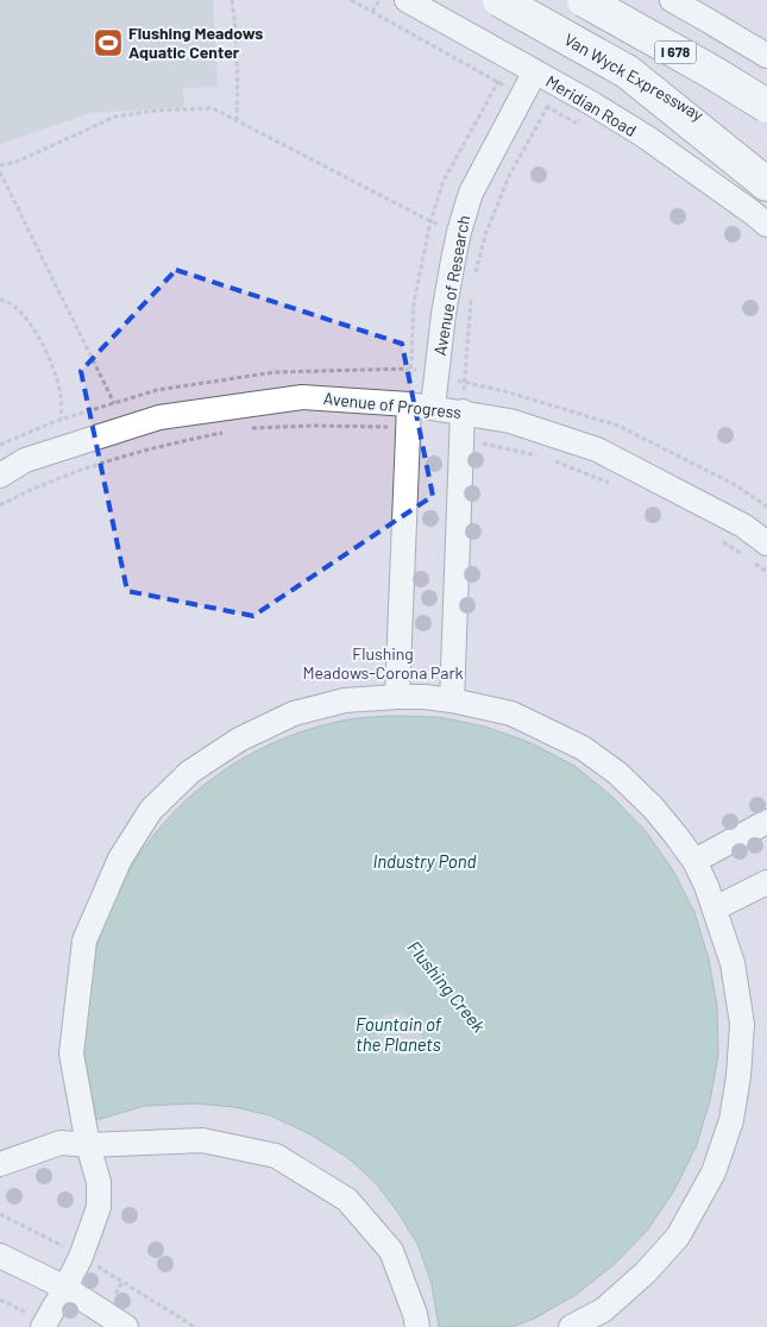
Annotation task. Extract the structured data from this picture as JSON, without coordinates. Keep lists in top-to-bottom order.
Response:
{
  "streets": {
    "highway": ["I 678", "Van Wyck Expressway"],
    "street": ["Meridian Road", "Avenue of Research", "Avenue of Progress"]
  },
  "crossings": [
    ["Meridian Road", "Avenue of Research"],
    ["Avenue of Research", "Avenue of Progress"]
  ],
  "water": ["Industry Pond", "Flushing Creek", "Fountain of the Planets"],
  "parks": ["Flushing Meadows-Corona Park"],
  "places": {
    "sports": ["Flushing Meadows Aquatic Center"]
  }
}
